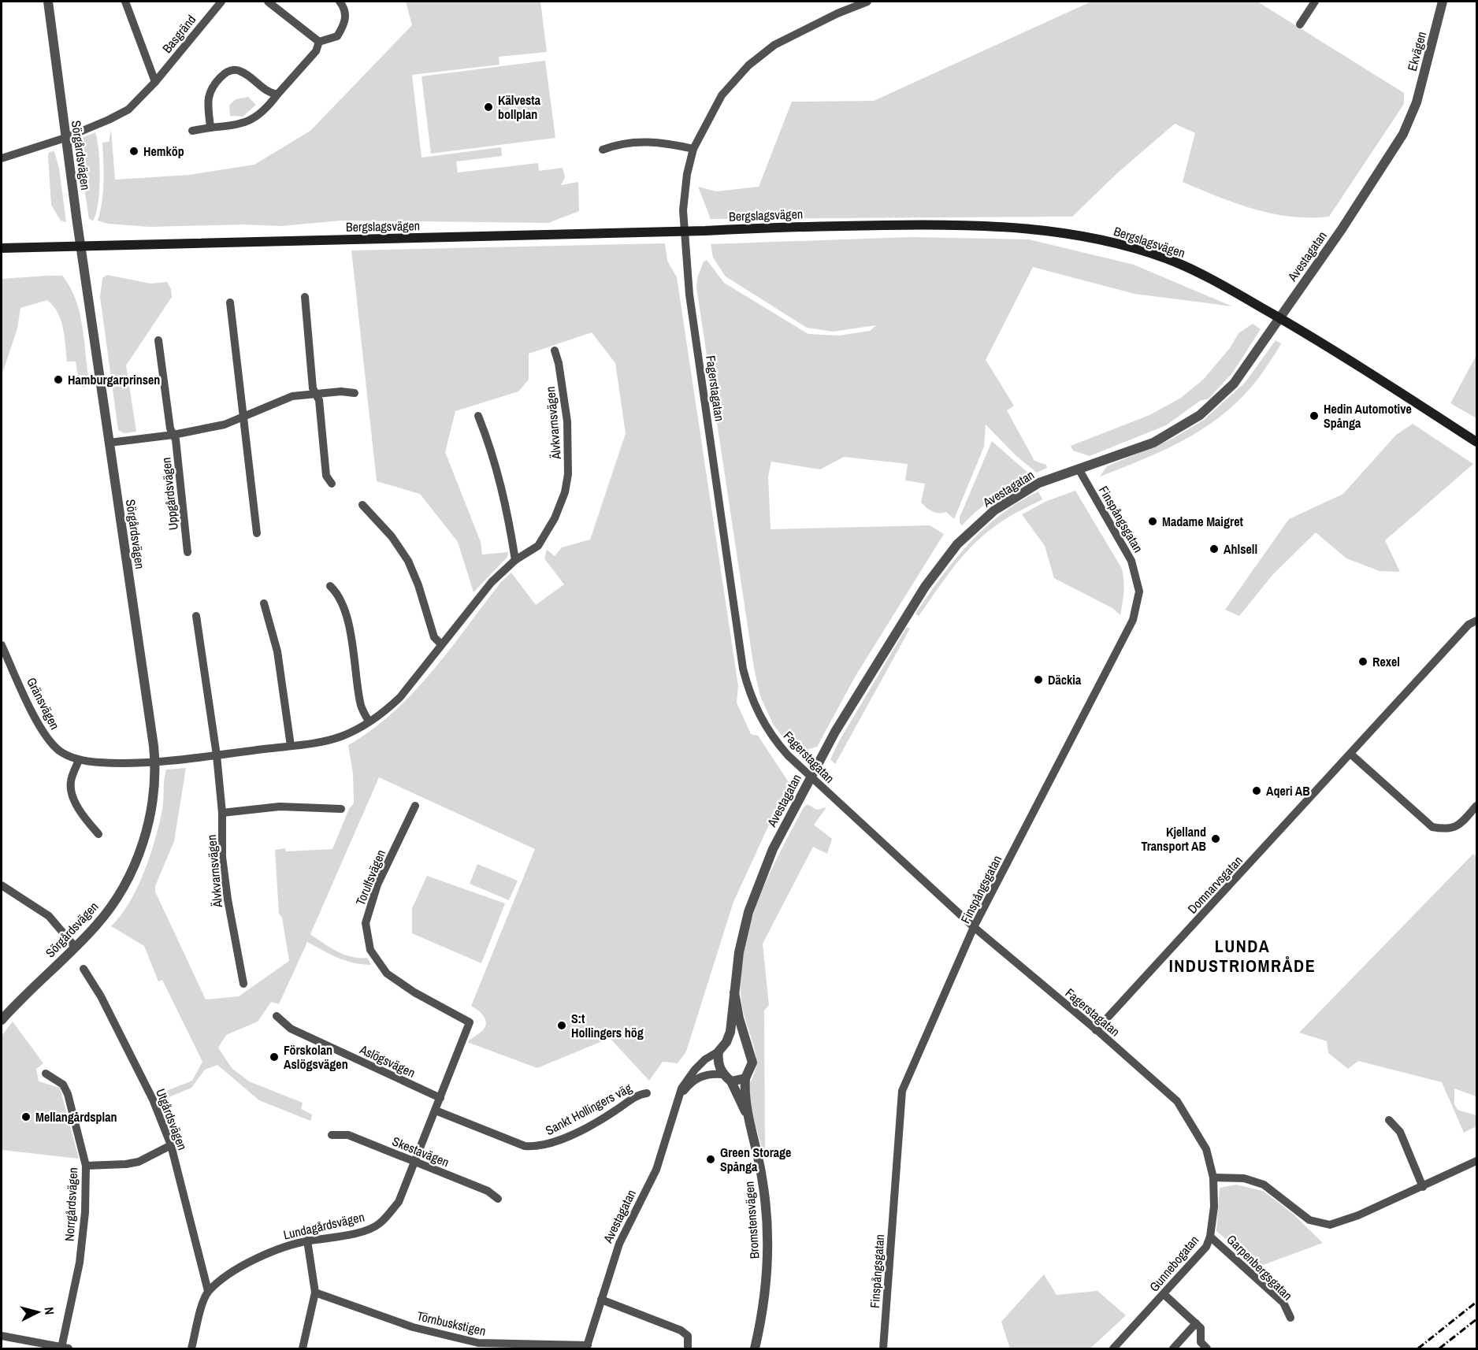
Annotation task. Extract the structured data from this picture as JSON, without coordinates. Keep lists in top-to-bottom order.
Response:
{
  "streets": {
    "main road": ["Bergslagsvägen"],
    "street": [
      "Basgränd",
      "Ekvägen",
      "Sörgårdsvägen",
      "Avestagatan",
      "Fagerstagatan",
      "Älvkvarnsvägen",
      "Uppgårdsvägen",
      "Finspångsgatan",
      "Gränsvägen",
      "Torulfsvägen",
      "Domnarvsgatan",
      "Aslögsvägen",
      "Sankt Hollingers väg",
      "Utgårdsvägen",
      "Skestavägen",
      "Norrgårdsvägen",
      "Bromstensvägen",
      "Lundagårdsvägen",
      "Gunnebogatan",
      "Garpenbergsgatan",
      "Törnbuskstigen"
    ]
  },
  "crossings": [
    ["Basgränd", "Sörgårdsvägen"],
    ["Ekvägen", "Avestagatan"],
    ["Sörgårdsvägen", "Bergslagsvägen"],
    ["Sörgårdsvägen", "Älvkvarnsvägen"],
    ["Sörgårdsvägen", "Gränsvägen"],
    ["Bergslagsvägen", "Avestagatan"],
    ["Bergslagsvägen", "Fagerstagatan"],
    ["Avestagatan", "Fagerstagatan"],
    ["Avestagatan", "Finspångsgatan"],
    ["Avestagatan", "Bromstensvägen"],
    ["Avestagatan", "Törnbuskstigen"],
    ["Fagerstagatan", "Finspångsgatan"],
    ["Fagerstagatan", "Domnarvsgatan"],
    ["Fagerstagatan", "Gunnebogatan"],
    ["Älvkvarnsvägen", "Gränsvägen"],
    ["Torulfsvägen", "Lundagårdsvägen"],
    ["Aslögsvägen", "Lundagårdsvägen"],
    ["Sankt Hollingers väg", "Lundagårdsvägen"],
    ["Utgårdsvägen", "Lundagårdsvägen"],
    ["Skestavägen", "Lundagårdsvägen"],
    ["Gunnebogatan", "Garpenbergsgatan"]
  ],
  "districts": ["LUNDA INDUSTRIOMRÅDE"],
  "places": [
    "Kälvesta bollplan",
    "Hemköp",
    "Hamburgarprinsen",
    "Hedin Automotive Spånga",
    "Madame Maigret",
    "Ahlsell",
    "Rexel",
    "Däckia",
    "Aqeri AB",
    "Kjelland Transport AB",
    "S:t Hollingers hög",
    "Förskolan Aslögsvägen",
    "Mellangårdsplan",
    "Green Storage Spånga"
  ],
  "north": "right"
}
